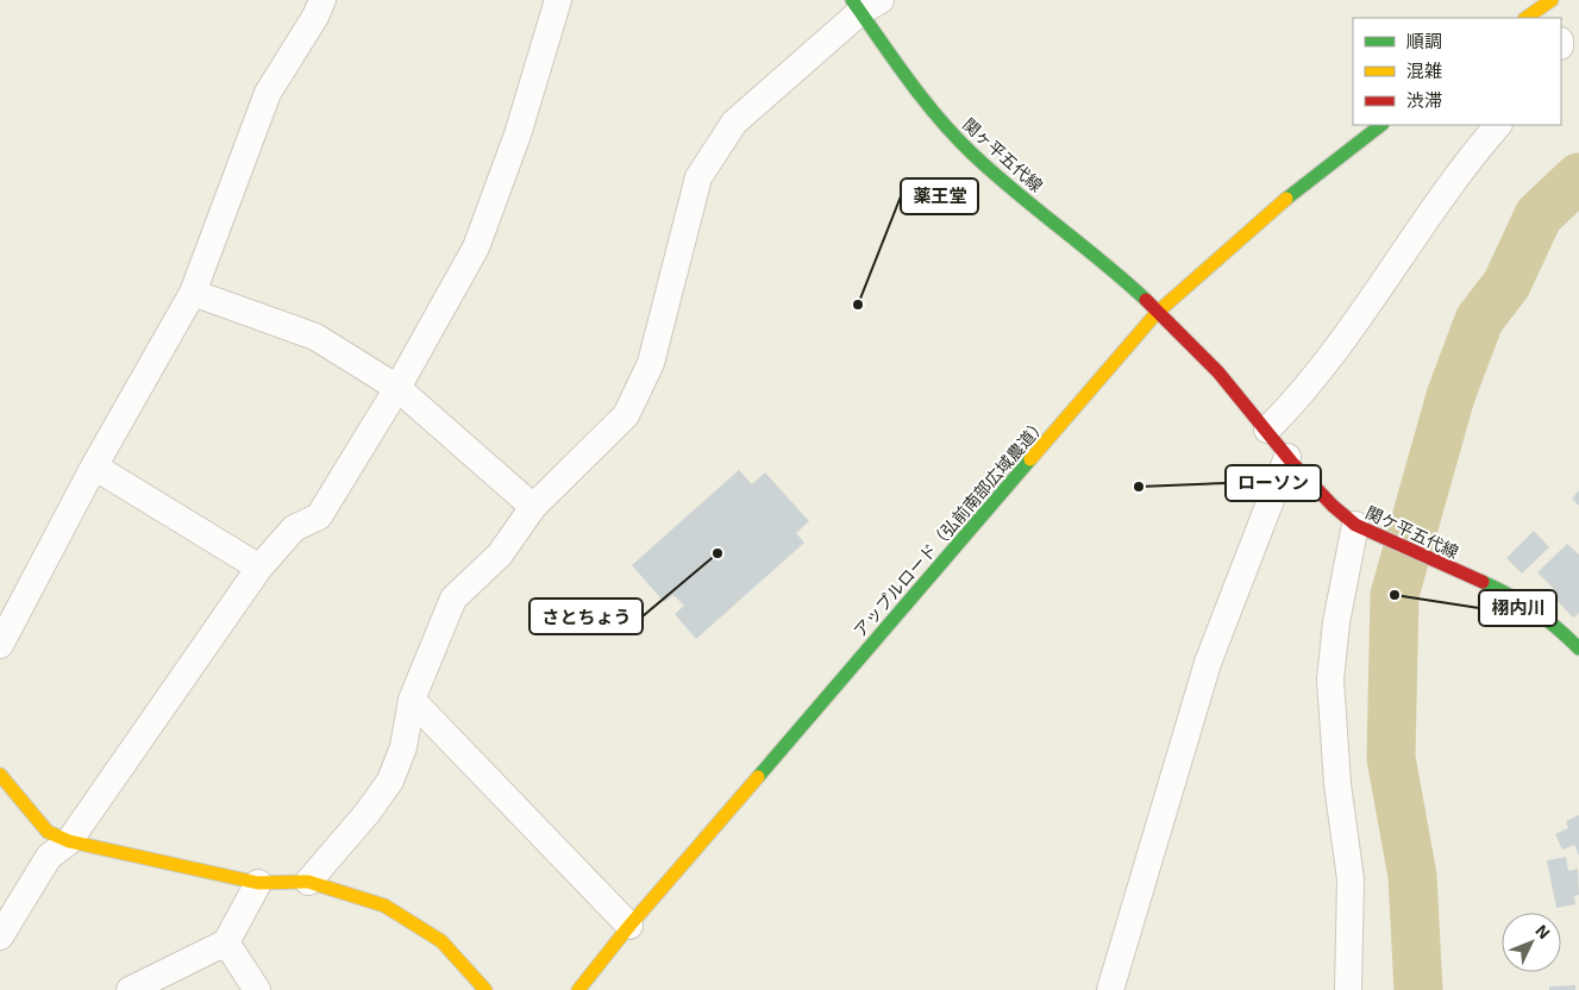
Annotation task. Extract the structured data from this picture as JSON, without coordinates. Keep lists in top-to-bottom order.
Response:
{
  "streets": {
    "street": ["関ヶ平五代線", "アップルロード（弘前南部広域農道）", "関ケ平五代線"]
  },
  "crossings": [
    ["関ヶ平五代線", "アップルロード（弘前南部広域農道）"],
    ["関ヶ平五代線", "関ケ平五代線"],
    ["アップルロード（弘前南部広域農道）", "関ケ平五代線"]
  ],
  "places": [
    "薬王堂",
    "ローソン",
    "さとちょう",
    "栩内川"
  ],
  "legend": ["順調", "混雑", "渋滞"],
  "north": "top right"
}
